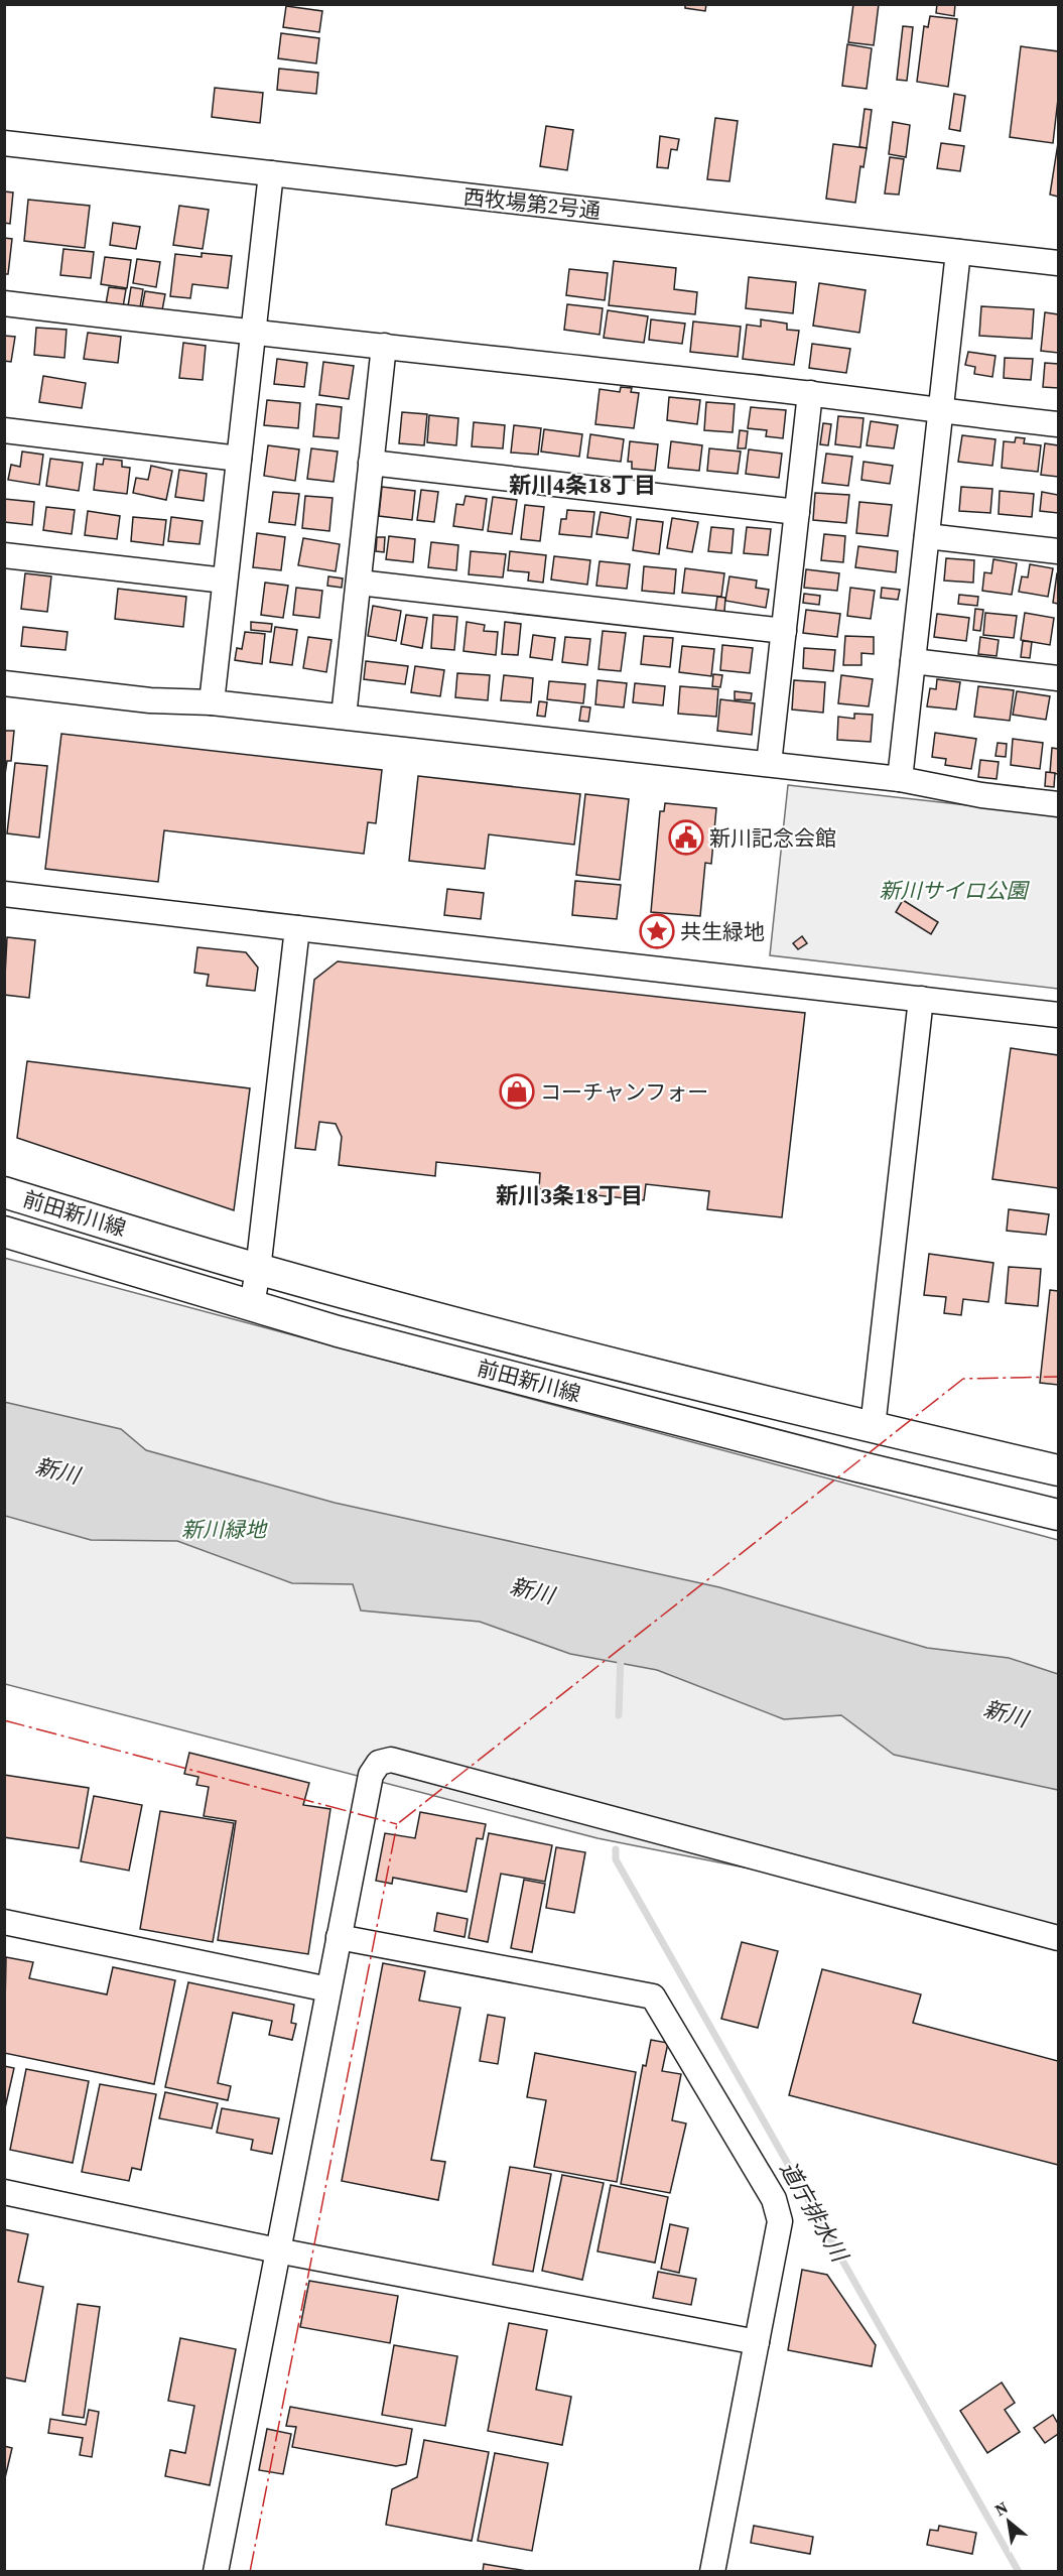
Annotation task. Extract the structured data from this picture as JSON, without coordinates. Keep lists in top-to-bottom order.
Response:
{
  "streets": {
    "main road": ["前田新川線"],
    "street": ["西牧場第2号通"]
  },
  "districts": ["新川4条18丁目", "新川3条18丁目"],
  "water": ["新川", "道庁排水川"],
  "parks": ["新川サイロ公園", "新川緑地"],
  "places": {
    "public building": ["新川記念会館"],
    "place": ["共生緑地"],
    "shop": ["コーチャンフォー"]
  },
  "north": "top left"
}
